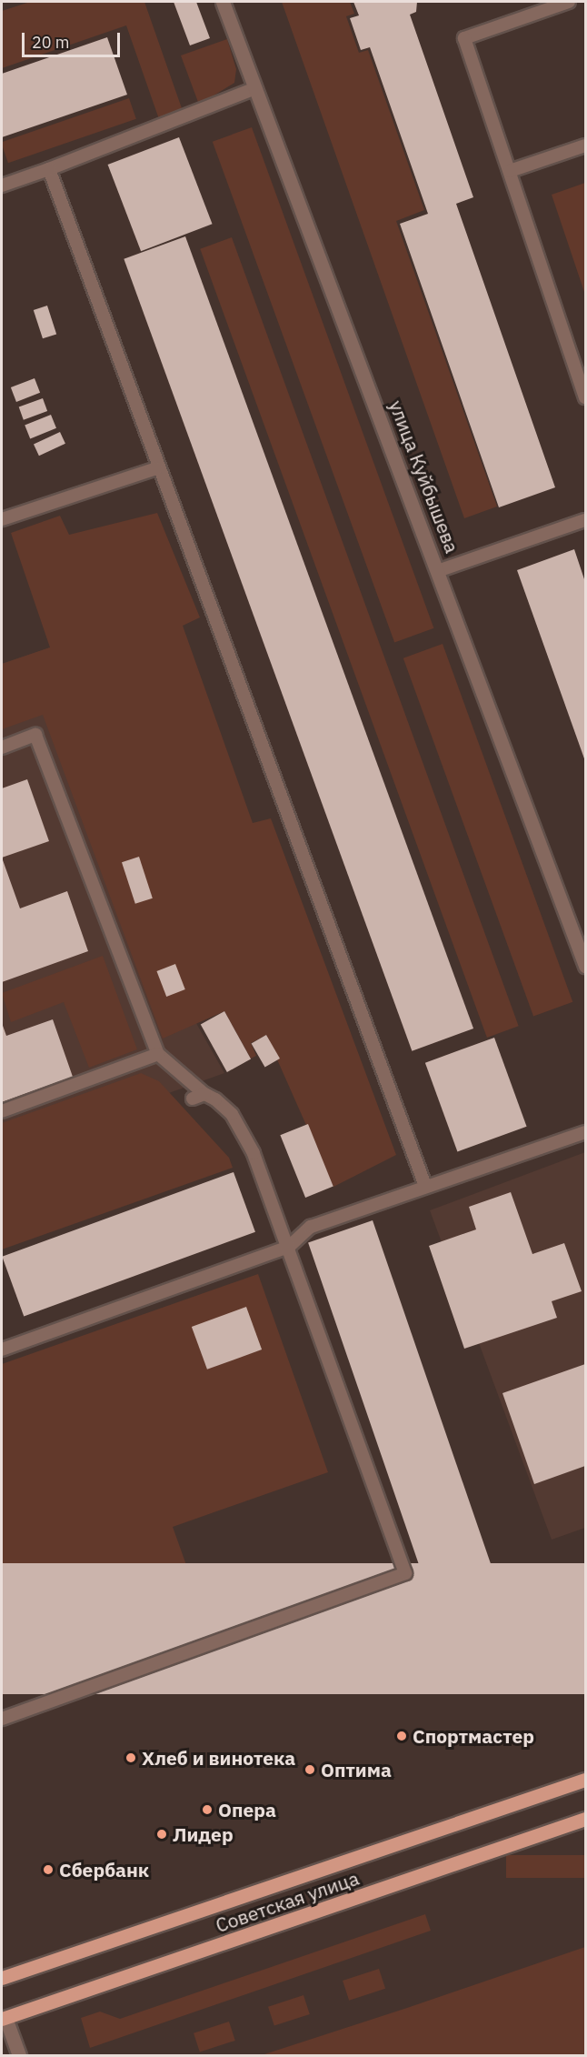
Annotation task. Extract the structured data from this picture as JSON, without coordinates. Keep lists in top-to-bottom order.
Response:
{
  "streets": {
    "main road": ["Советская улица"],
    "street": ["улица Куйбышева"]
  },
  "places": [
    "Спортмастер",
    "Хлеб и винотека",
    "Оптима",
    "Опера",
    "Лидер",
    "Сбербанк"
  ],
  "scale_bar": "20 m"
}
